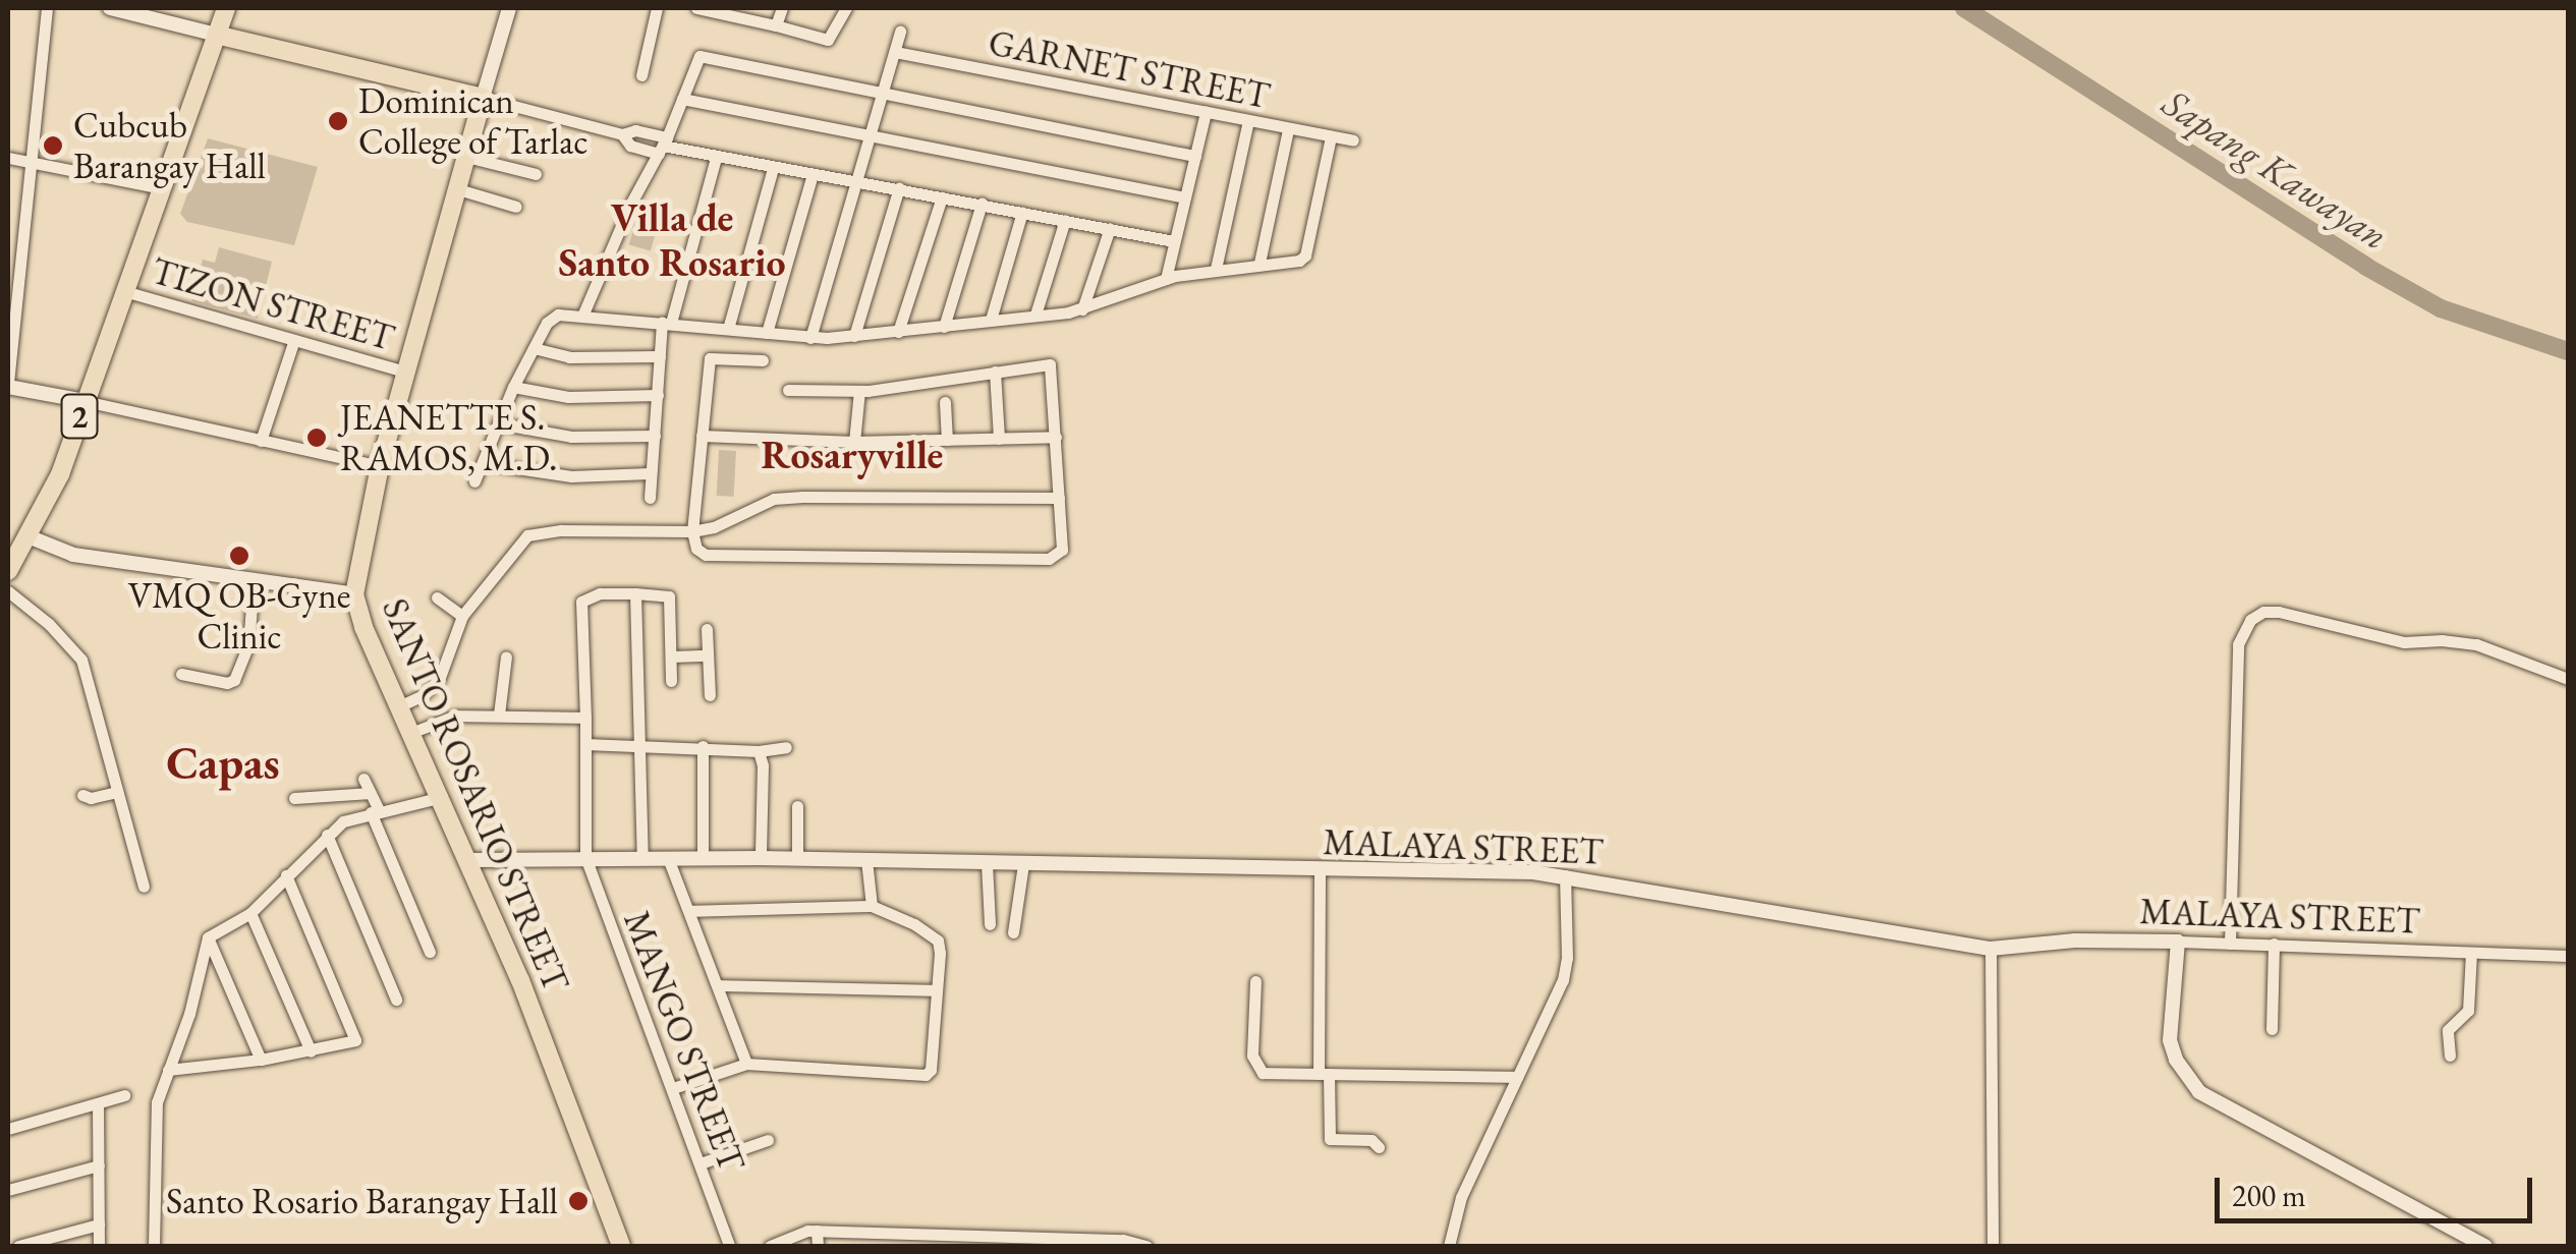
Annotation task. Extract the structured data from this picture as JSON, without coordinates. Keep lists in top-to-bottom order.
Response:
{
  "streets": {
    "main road": ["2", "SANTO ROSARIO STREET"],
    "street": [
      "GARNET STREET",
      "TIZON STREET",
      "MALAYA STREET",
      "MANGO STREET"
    ]
  },
  "crossings": [
    ["TIZON STREET", "2"],
    ["TIZON STREET", "SANTO ROSARIO STREET"],
    ["SANTO ROSARIO STREET", "MALAYA STREET"],
    ["MALAYA STREET", "MANGO STREET"]
  ],
  "districts": ["Villa de Santo Rosario", "Rosaryville", "Capas"],
  "water": ["Sapang Kawayan"],
  "places": [
    "Dominican College of Tarlac",
    "Cubcub Barangay Hall",
    "JEANETTE S. RAMOS, M.D.",
    "VMQ OB-Gyne Clinic",
    "Santo Rosario Barangay Hall"
  ],
  "scale_bar": "200 m"
}
